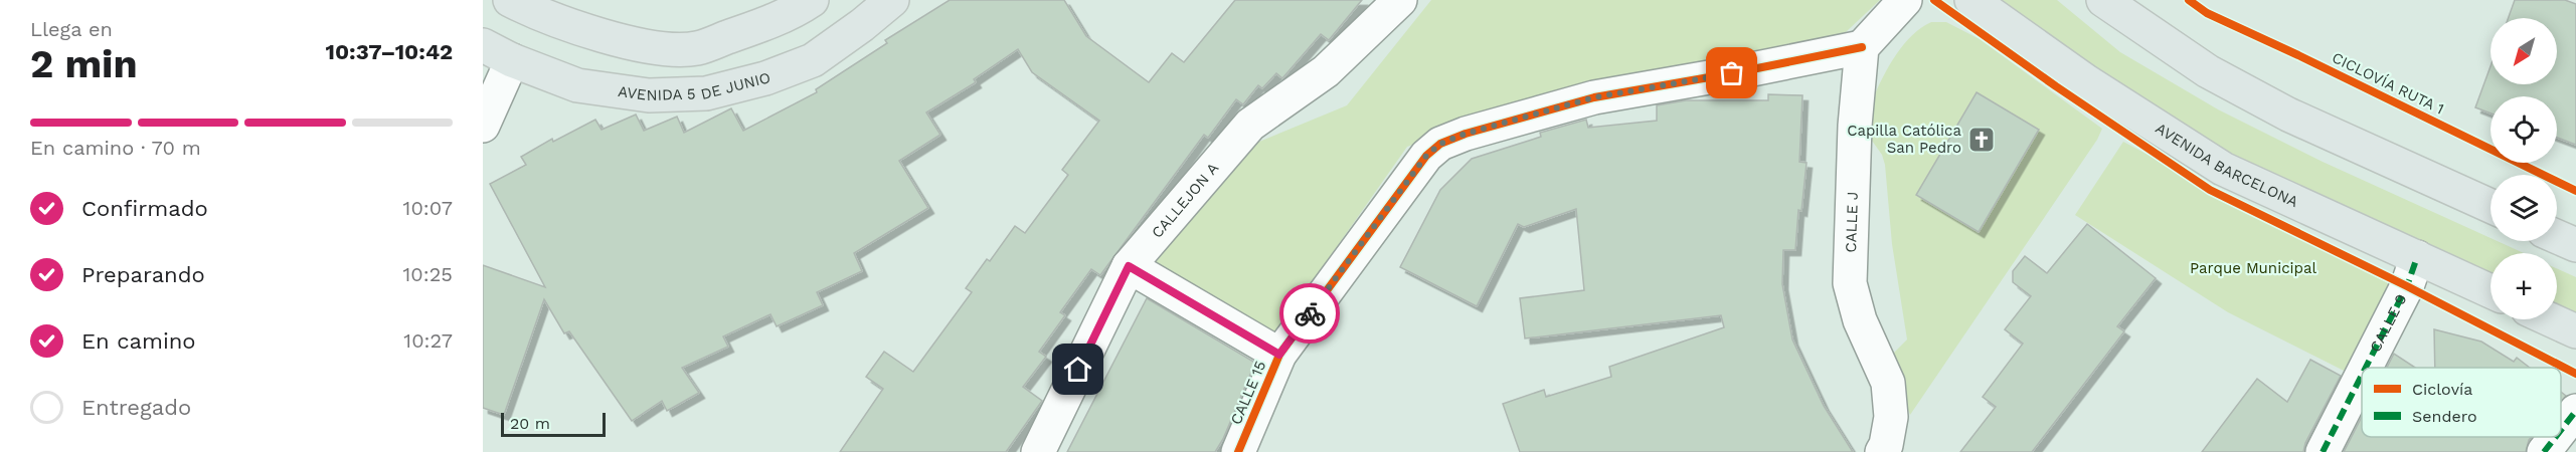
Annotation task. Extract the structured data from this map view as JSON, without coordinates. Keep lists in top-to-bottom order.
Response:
{
  "streets": {
    "main road": ["AVENIDA 5 DE JUNIO", "AVENIDA BARCELONA"],
    "street": [
      "CALLEJON A",
      "CALLE J",
      "CALLE 9",
      "CALLE 15"
    ],
    "cycle path": ["CICLOVÍA RUTA 1"]
  },
  "crossings": [
    ["AVENIDA BARCELONA", "CALLE 9"],
    ["CALLE J", "CALLE 15"]
  ],
  "parks": ["Parque Municipal"],
  "places": {
    "church": ["Capilla Católica San Pedro"]
  },
  "legend": ["Ciclovía", "Sendero"],
  "scale_bar": "20 m",
  "north": "bottom left",
  "page": {
    "heading": ["2 min", "Llega en", "10:37–10:42"],
    "map_buttons": "+",
    "bar": "En camino · 70 m",
    "list": [
      ["Confirmado", "10:07"],
      ["Preparando", "10:25"],
      ["En camino", "10:27"],
      "Entregado"
    ],
    "scale": "20 m"
  }
}
